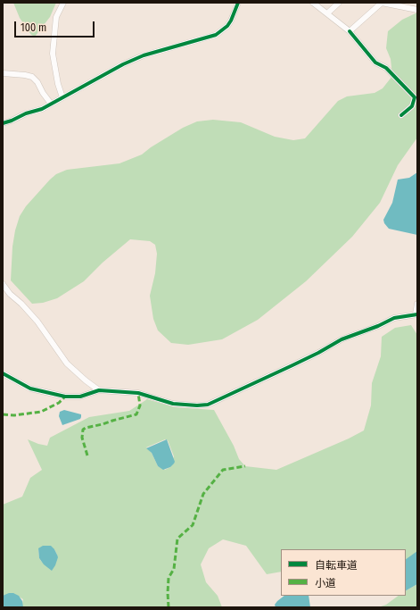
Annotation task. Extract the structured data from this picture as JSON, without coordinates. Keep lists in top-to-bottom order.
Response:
{
  "legend": ["自転車道", "小道"],
  "scale_bar": "100 m"
}
